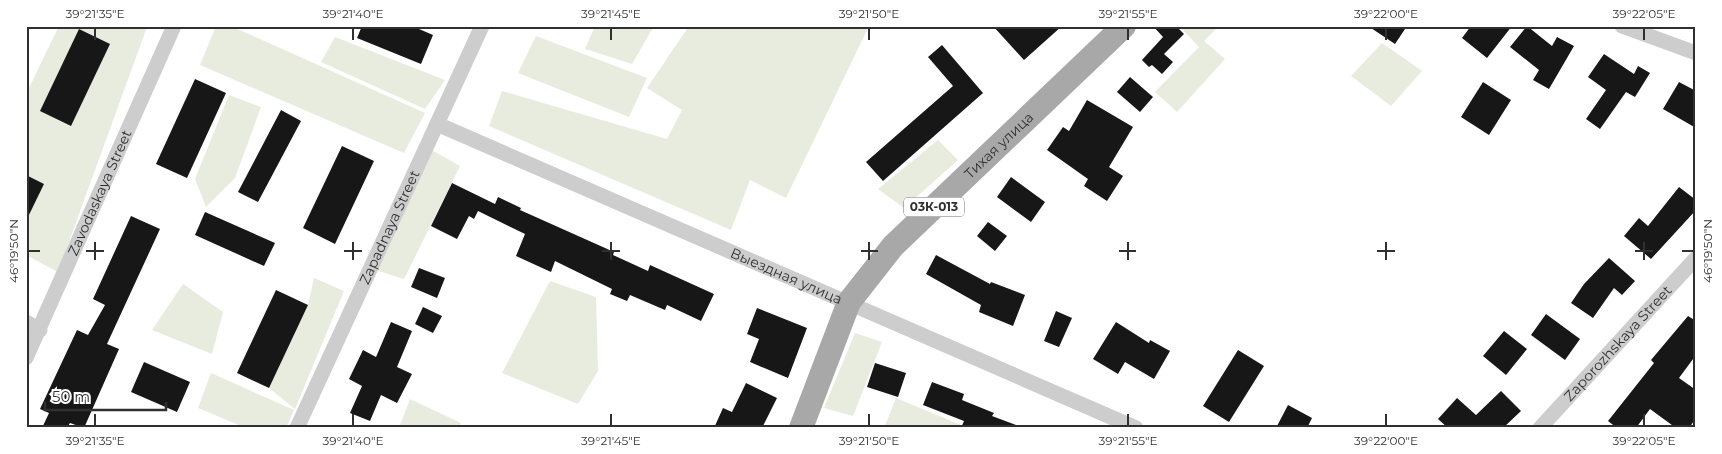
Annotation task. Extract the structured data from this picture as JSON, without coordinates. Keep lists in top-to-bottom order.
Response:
{
  "streets": {
    "main road": ["Тихая улица", "03К-013"],
    "street": [
      "Zavodaskaya Street",
      "Zapadnaya Street",
      "Выездная улица",
      "Zaporozhskaya Street"
    ]
  },
  "crossings": [
    ["Тихая улица", "Выездная улица"],
    ["Zapadnaya Street", "Выездная улица"]
  ],
  "scale_bar": "50 m",
  "coordinates": [
    "39°21'35\"E",
    "39°21'40\"E",
    "39°21'45\"E",
    "39°21'50\"E",
    "39°21'55\"E",
    "39°22'00\"E",
    "39°22'05\"E",
    "46°19'50\"N"
  ]
}
